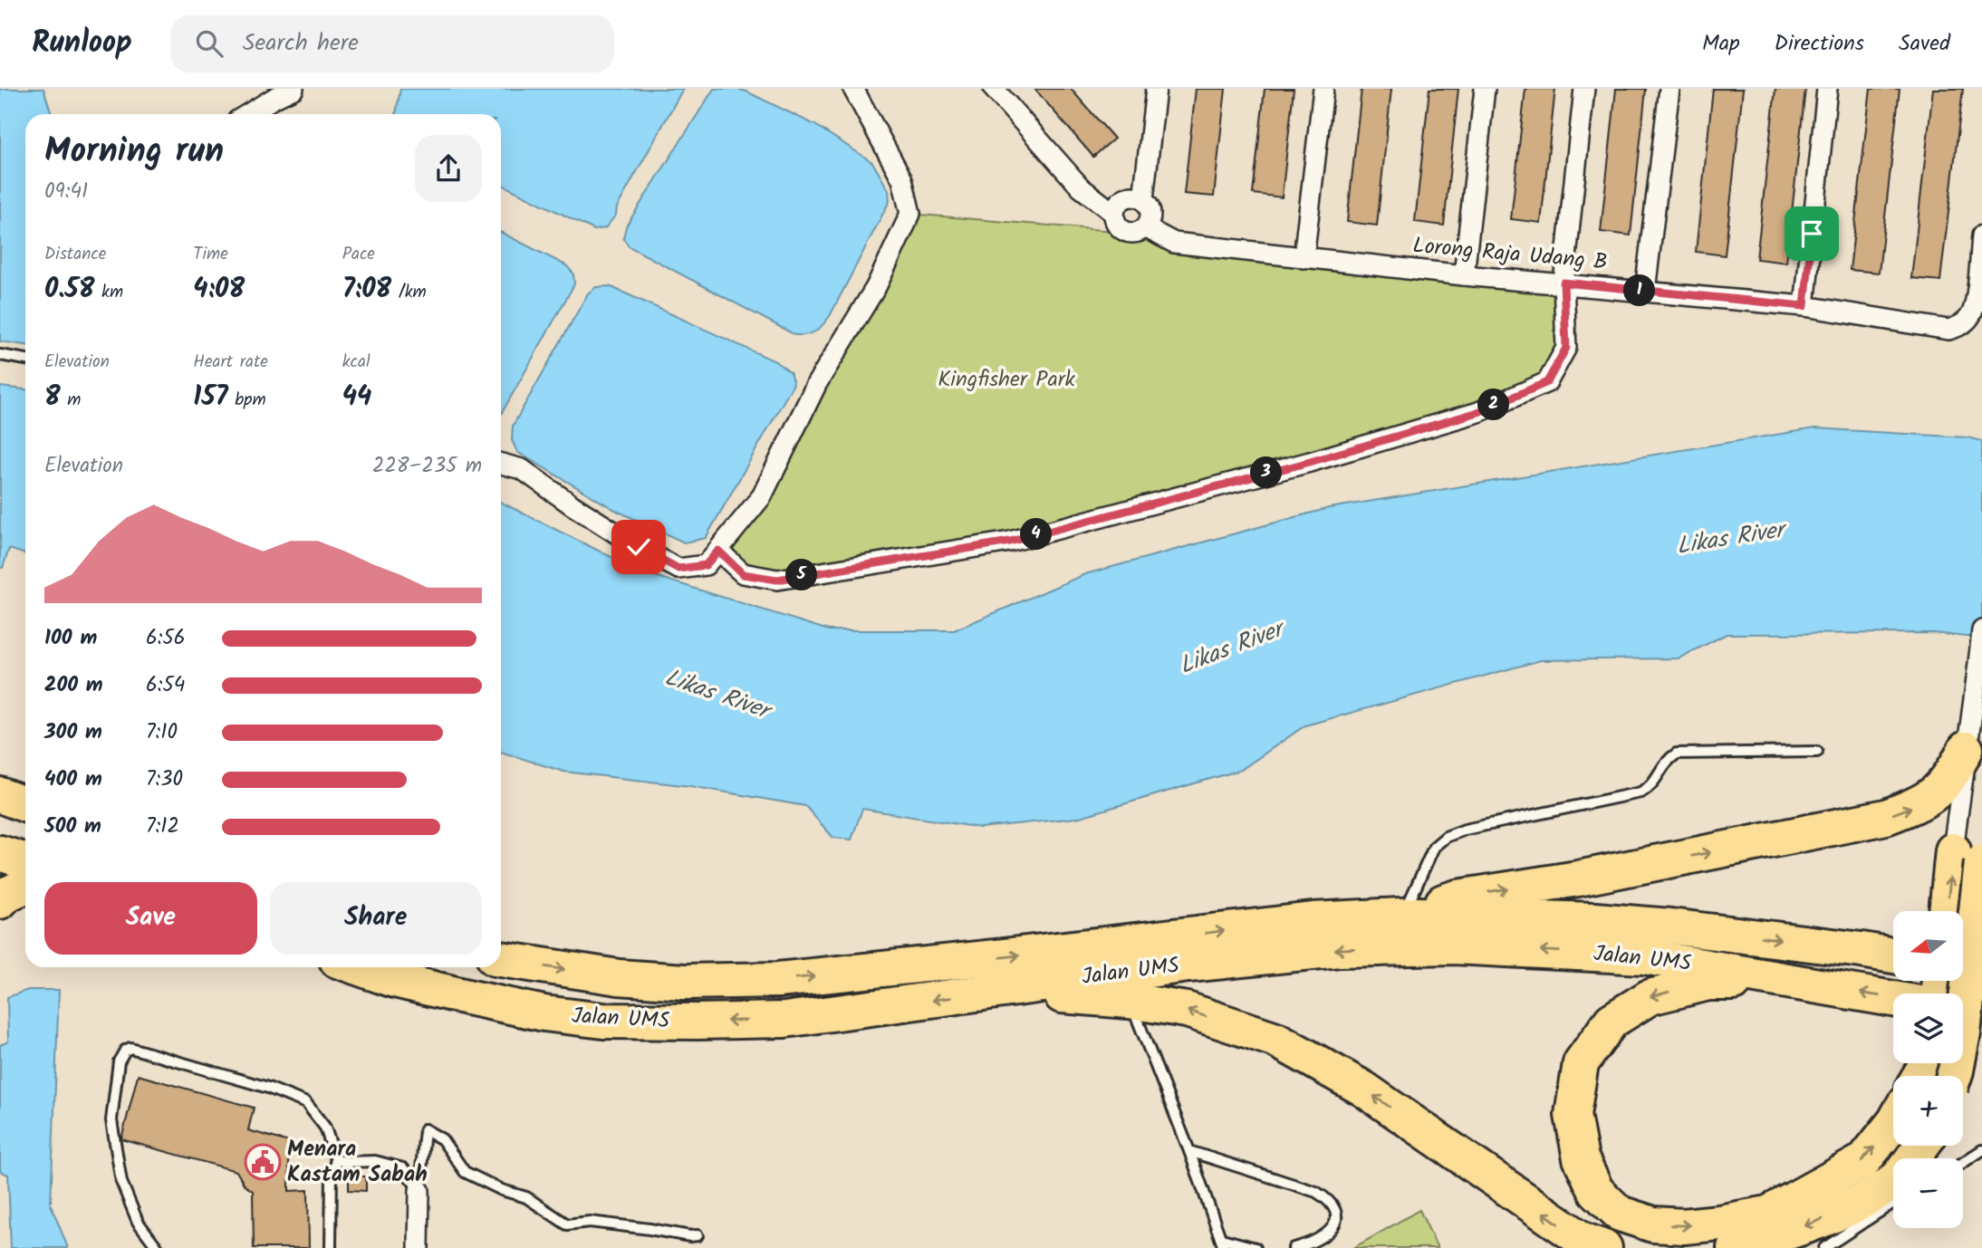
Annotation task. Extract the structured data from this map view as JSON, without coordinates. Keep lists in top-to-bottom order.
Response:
{
  "streets": {
    "highway": ["Jalan UMS"],
    "street": ["Lorong Raja Udang B"]
  },
  "water": ["Likas River"],
  "parks": ["Kingfisher Park"],
  "places": {
    "public building": ["Menara Kastam Sabah"]
  },
  "north": "left",
  "page": {
    "header": "Runloop",
    "search": "Search here",
    "nav": ["Map", "Directions", "Saved"],
    "heading": ["Morning run", "09:41"],
    "stats": [
      ["Distance", "0.58 km"],
      ["Time", "4:08"],
      ["Pace", "7:08 /km"],
      ["Elevation", "8 m"],
      ["Heart rate", "157 bpm"],
      ["kcal", "44"]
    ],
    "pins": [
      "1",
      "2",
      "3",
      "4",
      "5"
    ],
    "chart": ["Elevation", "228–235 m"],
    "list": [
      {
        "name": "100 m",
        "note": "6:56"
      },
      {
        "name": "200 m",
        "note": "6:54"
      },
      {
        "name": "300 m",
        "note": "7:10"
      },
      {
        "name": "400 m",
        "note": "7:30"
      },
      {
        "name": "500 m",
        "note": "7:12"
      }
    ],
    "buttons": ["Save", "Share"],
    "map_buttons": ["+", "−"]
  }
}
